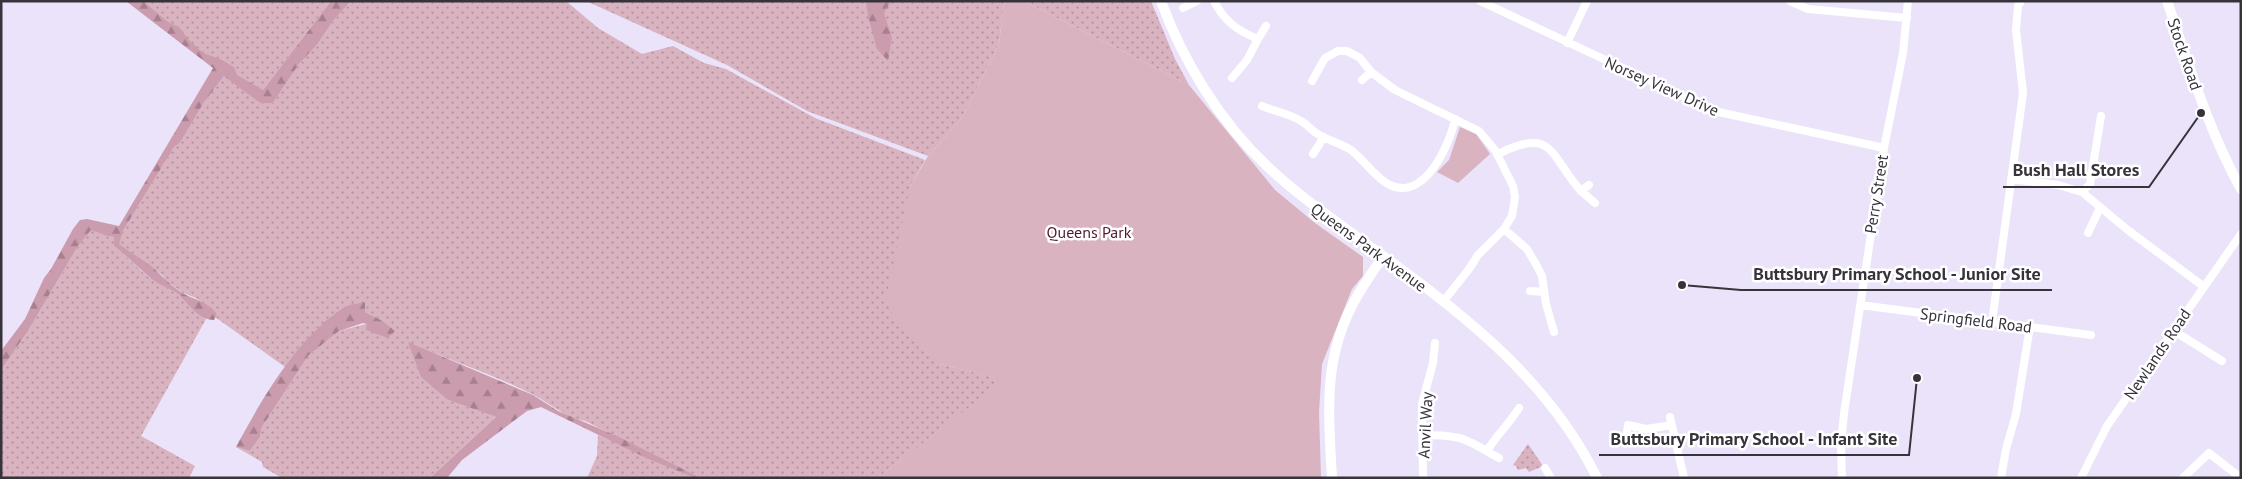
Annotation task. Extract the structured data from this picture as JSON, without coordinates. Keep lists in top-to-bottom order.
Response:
{
  "streets": {
    "street": [
      "Stock Road",
      "Norsey View Drive",
      "Perry Street",
      "Queens Park Avenue",
      "Springfield Road",
      "Newlands Road",
      "Anvil Way"
    ]
  },
  "crossings": [
    ["Norsey View Drive", "Perry Street"],
    ["Perry Street", "Springfield Road"]
  ],
  "parks": ["Queens Park"],
  "places": ["Bush Hall Stores", "Buttsbury Primary School - Junior Site", "Buttsbury Primary School - Infant Site"]
}
